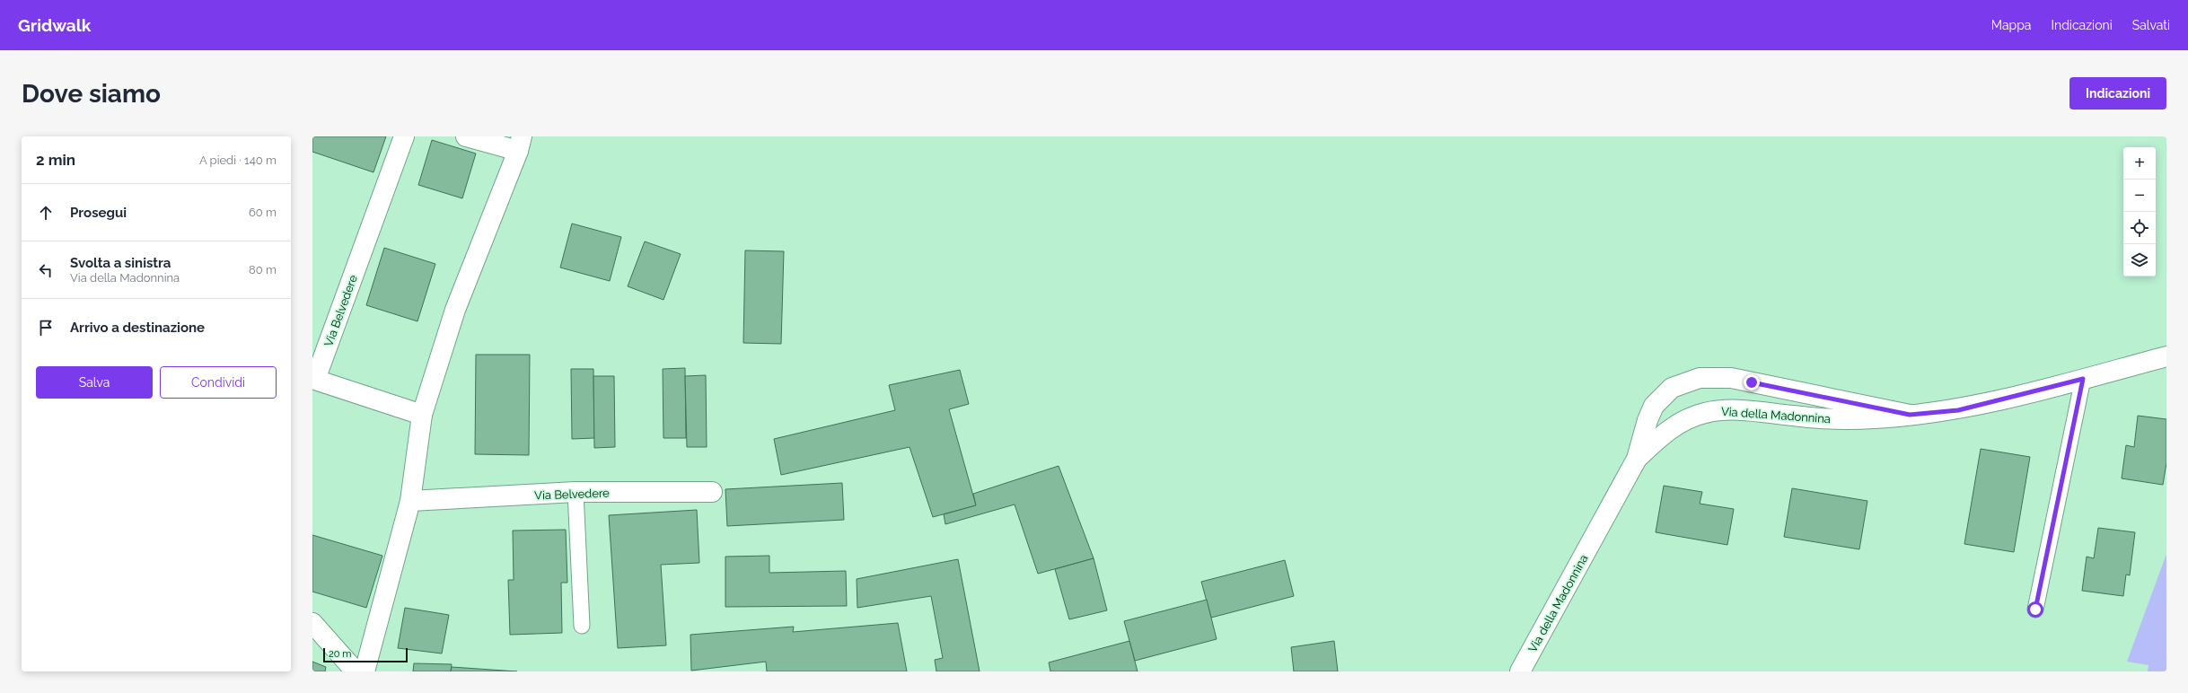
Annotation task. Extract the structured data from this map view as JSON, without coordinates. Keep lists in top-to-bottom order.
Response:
{
  "streets": {
    "street": ["Via Belvedere", "Via della Madonnina"]
  },
  "scale_bar": "20 m",
  "page": {
    "header": "Gridwalk",
    "nav": ["Mappa", "Indicazioni", "Salvati"],
    "buttons": [
      "Indicazioni",
      ["Salva", "Condividi"]
    ],
    "title": "Dove siamo",
    "heading": ["2 min", "A piedi · 140 m"],
    "map_buttons": ["+", "−"],
    "list": [
      ["Prosegui", "60 m"],
      ["Svolta a sinistra", "Via della Madonnina", "80 m"],
      "Arrivo a destinazione"
    ],
    "scale": "20 m"
  }
}
